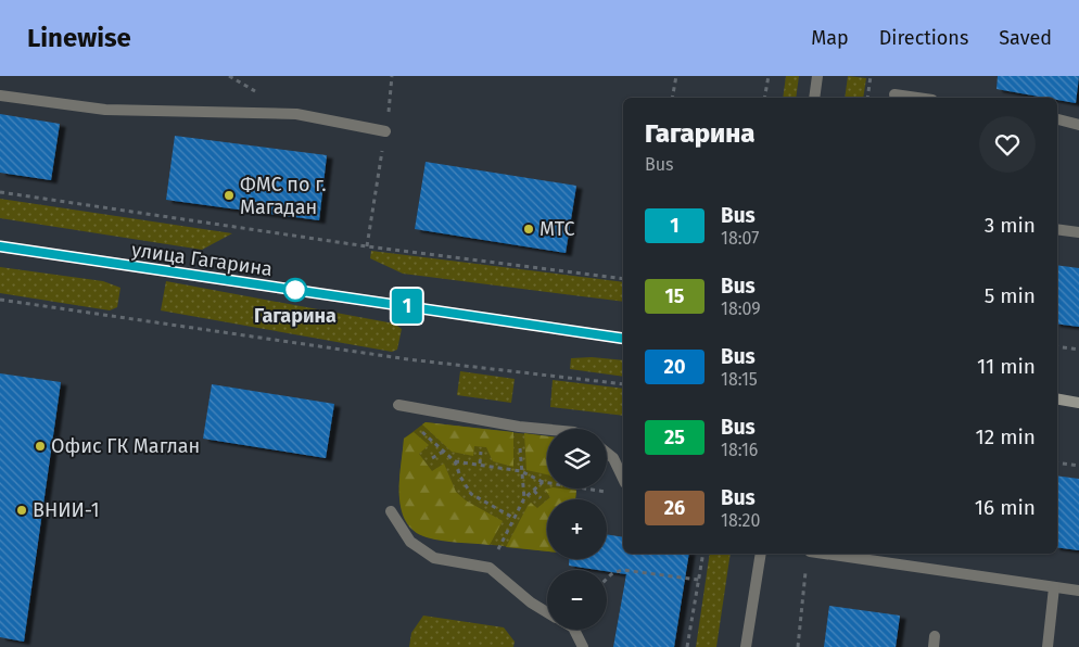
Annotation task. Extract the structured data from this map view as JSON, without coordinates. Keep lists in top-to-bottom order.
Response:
{
  "streets": {
    "main road": ["улица Гагарина"]
  },
  "places": [
    "ФМС по г. Магадан",
    "МТС",
    "Гагарина",
    "Офис ГК Маглан",
    "ВНИИ-1"
  ],
  "lines": ["bus line 1"],
  "page": {
    "header": "Linewise",
    "nav": ["Map", "Directions", "Saved"],
    "on_map": "1",
    "heading": ["Гагарина", "Bus"],
    "list": [
      {
        "mark": "1",
        "name": "Bus",
        "note": "18:07",
        "value": "3 min"
      },
      {
        "mark": "15",
        "name": "Bus",
        "note": "18:09",
        "value": "5 min"
      },
      {
        "mark": "20",
        "name": "Bus",
        "note": "18:15",
        "value": "11 min"
      },
      {
        "mark": "25",
        "name": "Bus",
        "note": "18:16",
        "value": "12 min"
      },
      {
        "mark": "26",
        "name": "Bus",
        "note": "18:20",
        "value": "16 min"
      }
    ],
    "map_buttons": ["+", "−"]
  }
}
